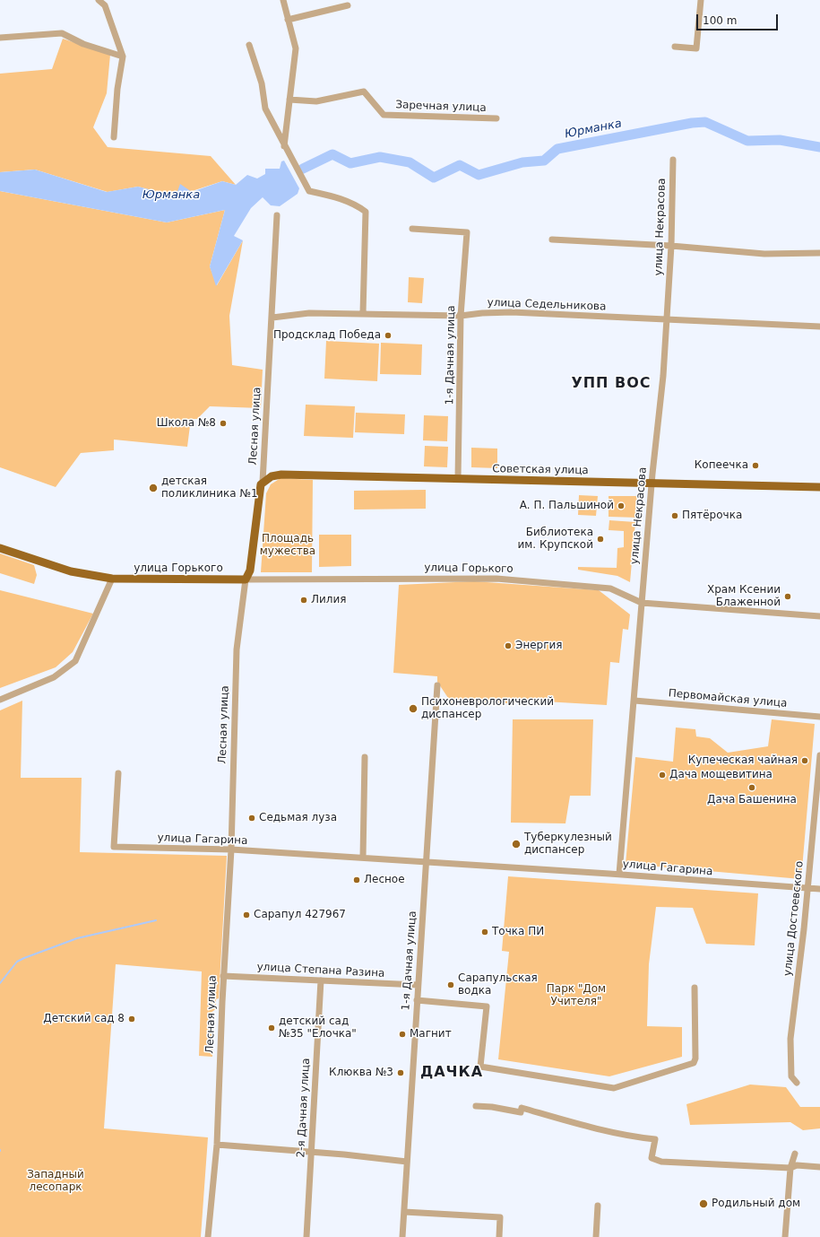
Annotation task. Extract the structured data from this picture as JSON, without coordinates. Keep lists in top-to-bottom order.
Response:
{
  "streets": {
    "main road": ["Лесная улица", "Советская улица", "улица Горького"],
    "street": [
      "Заречная улица",
      "улица Некрасова",
      "улица Седельникова",
      "1-я Дачная улица",
      "Первомайская улица",
      "улица Гагарина",
      "улица Достоевского",
      "улица Степана Разина",
      "2-я Дачная улица"
    ]
  },
  "crossings": [
    ["улица Некрасова", "улица Седельникова"],
    ["улица Некрасова", "Советская улица"],
    ["улица Некрасова", "улица Горького"],
    ["улица Некрасова", "Первомайская улица"],
    ["улица Некрасова", "улица Гагарина"],
    ["улица Седельникова", "1-я Дачная улица"],
    ["улица Седельникова", "Лесная улица"],
    ["1-я Дачная улица", "Советская улица"],
    ["1-я Дачная улица", "улица Гагарина"],
    ["1-я Дачная улица", "улица Степана Разина"],
    ["Лесная улица", "Советская улица"],
    ["Лесная улица", "улица Горького"],
    ["Лесная улица", "улица Гагарина"],
    ["Лесная улица", "улица Степана Разина"],
    ["улица Гагарина", "улица Достоевского"],
    ["улица Степана Разина", "2-я Дачная улица"]
  ],
  "districts": ["УПП ВОС", "ДАЧКА"],
  "water": ["Юрманка"],
  "parks": ["Площадь мужества", "Парк \"Дом Учителя\"", "Западный лесопарк"],
  "places": [
    "Продсклад Победа",
    "Школа №8",
    "Копеечка",
    "детская поликлиника №1",
    "А. П. Пальшиной",
    "Пятёрочка",
    "Библиотека им. Крупской",
    "Храм Ксении Блаженной",
    "Лилия",
    "Энергия",
    "Психоневрологический диспансер",
    "Купеческая чайная",
    "Дача мощевитина",
    "Дача Башенина",
    "Седьмая луза",
    "Туберкулезный диспансер",
    "Лесное",
    "Сарапул 427967",
    "Точка ПИ",
    "Сарапульская водка",
    "Детский сад 8",
    "детский сад №35 \"Елочка\"",
    "Магнит",
    "Клюква №3",
    "Родильный дом"
  ],
  "scale_bar": "100 m"
}
